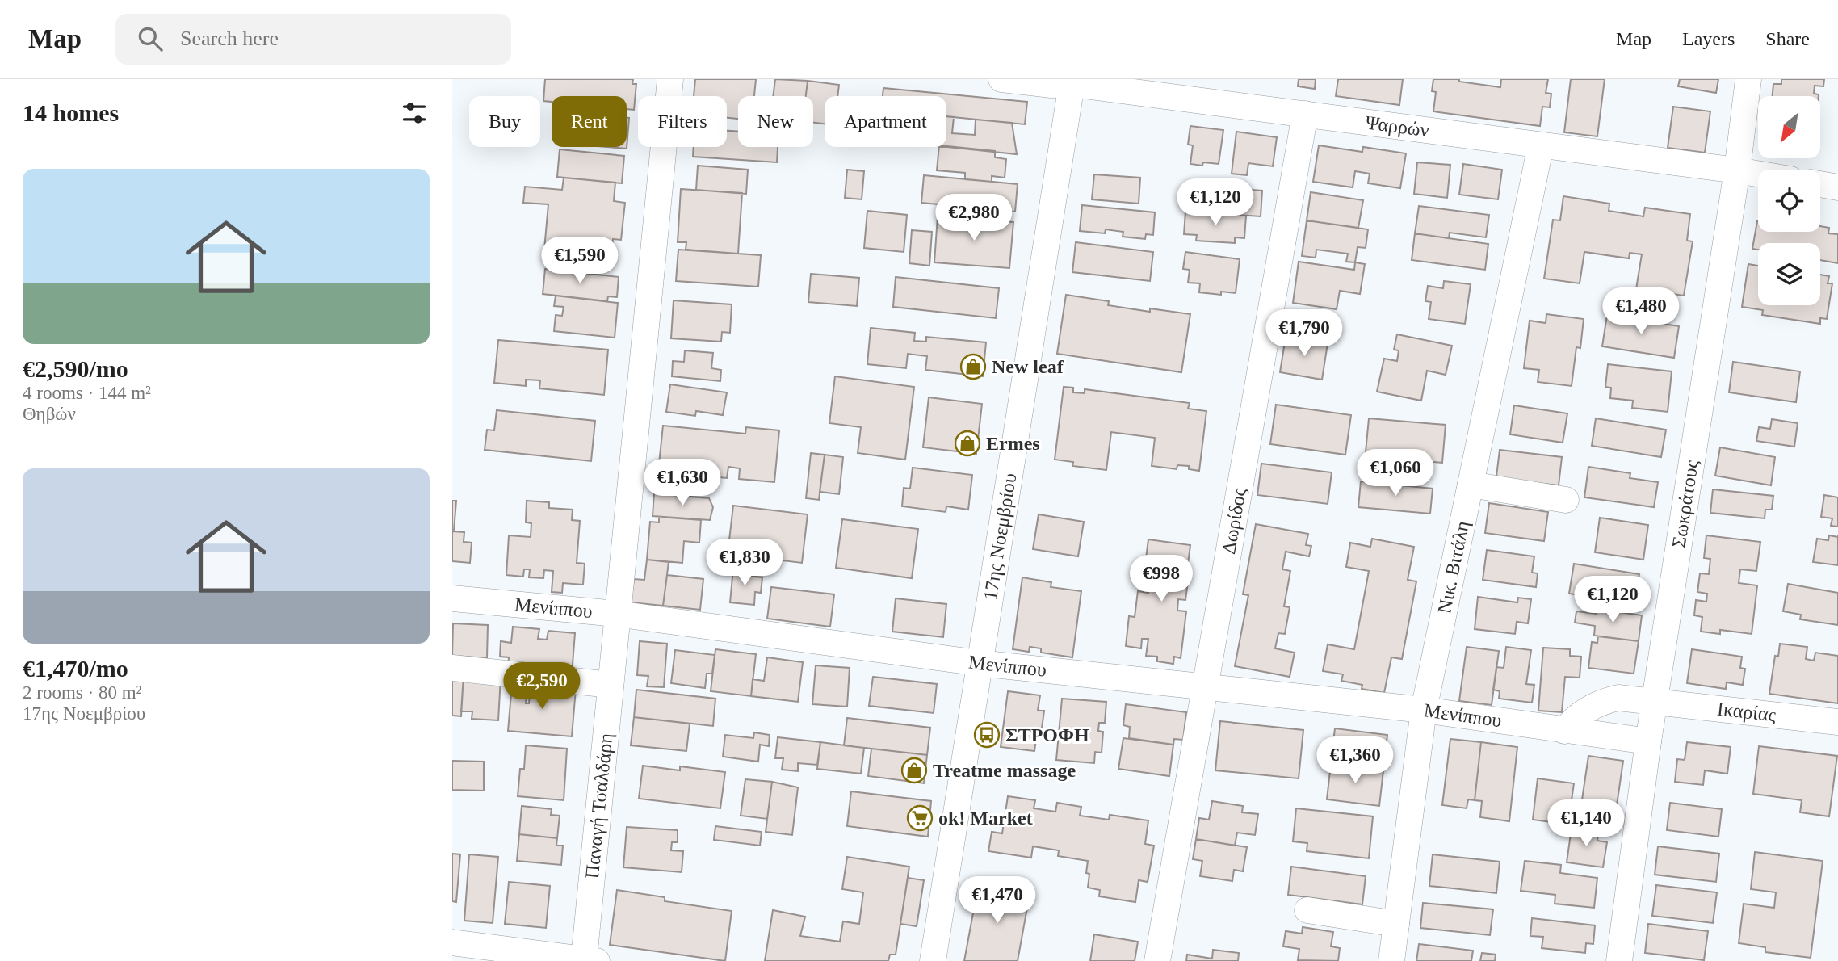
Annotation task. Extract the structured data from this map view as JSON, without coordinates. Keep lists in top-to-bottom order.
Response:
{
  "streets": {
    "street": [
      "Ψαρρών",
      "Σωκράτους",
      "Δωρίδος",
      "17ης Νοεμβρίου",
      "Νικ. Βιτάλη",
      "Μενίππου",
      "Ικαρίας",
      "Παναγή Τσαλδάρη"
    ]
  },
  "crossings": [
    ["Ψαρρών", "Σωκράτους"],
    ["Ψαρρών", "Δωρίδος"],
    ["Ψαρρών", "17ης Νοεμβρίου"],
    ["Ψαρρών", "Νικ. Βιτάλη"],
    ["Σωκράτους", "Μενίππου"],
    ["Σωκράτους", "Ικαρίας"],
    ["Δωρίδος", "Μενίππου"],
    ["17ης Νοεμβρίου", "Μενίππου"],
    ["Νικ. Βιτάλη", "Μενίππου"],
    ["Μενίππου", "Παναγή Τσαλδάρη"]
  ],
  "places": {
    "shop": ["New leaf", "Ermes", "Treatme massage"],
    "bus stop": ["ΣΤΡΟΦΗ"],
    "supermarket": ["ok! Market"]
  },
  "north": "bottom left",
  "page": {
    "header": "Map",
    "search": "Search here",
    "nav": ["Map", "Layers", "Share"],
    "heading": "14 homes",
    "chip": [
      "Buy",
      "Rent",
      "Filters",
      "New",
      "Apartment"
    ],
    "list": [
      {
        "name": "€2,590/mo",
        "note": "4 rooms · 144 m² · Θηβών"
      },
      {
        "name": "€1,470/mo",
        "note": "2 rooms · 80 m² · 17ης Νοεμβρίου"
      }
    ],
    "price": [
      "€1,120",
      "€2,980",
      "€1,590",
      "€1,480",
      "€1,790",
      "€1,060",
      "€1,630",
      "€1,830",
      "€998",
      "€1,120",
      "€2,590",
      "€1,360",
      "€1,140",
      "€1,470"
    ]
  }
}
